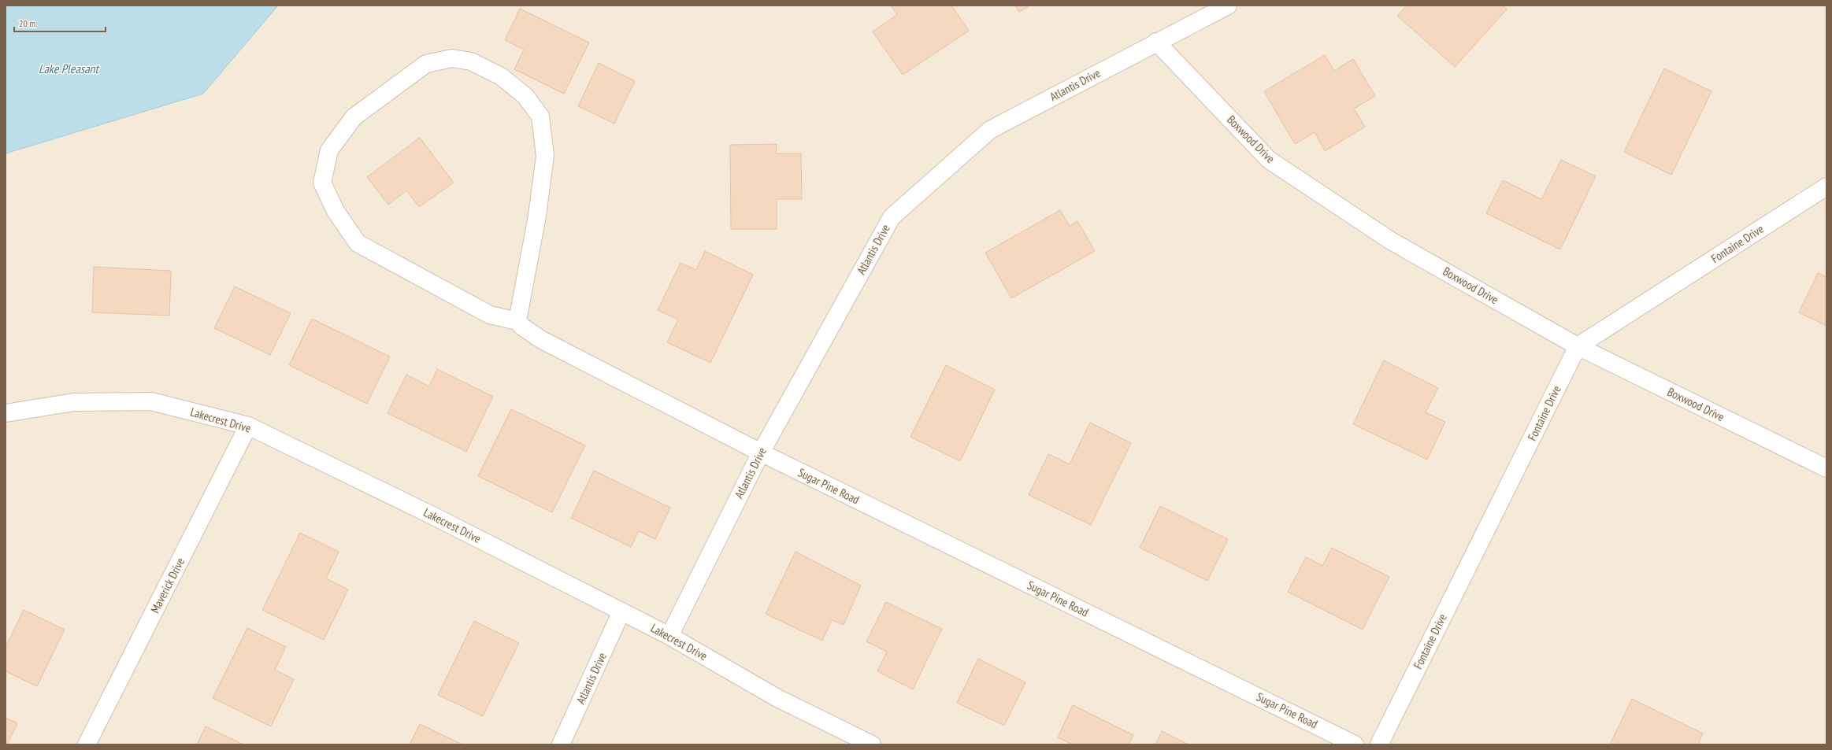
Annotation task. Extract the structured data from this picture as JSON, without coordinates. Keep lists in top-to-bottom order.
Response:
{
  "streets": {
    "street": [
      "Atlantis Drive",
      "Boxwood Drive",
      "Fontaine Drive",
      "Lakecrest Drive",
      "Sugar Pine Road",
      "Maverick Drive"
    ]
  },
  "crossings": [
    ["Atlantis Drive", "Boxwood Drive"],
    ["Atlantis Drive", "Lakecrest Drive"],
    ["Atlantis Drive", "Sugar Pine Road"],
    ["Boxwood Drive", "Fontaine Drive"],
    ["Lakecrest Drive", "Maverick Drive"]
  ],
  "water": ["Lake Pleasant"],
  "scale_bar": "20 m"
}
